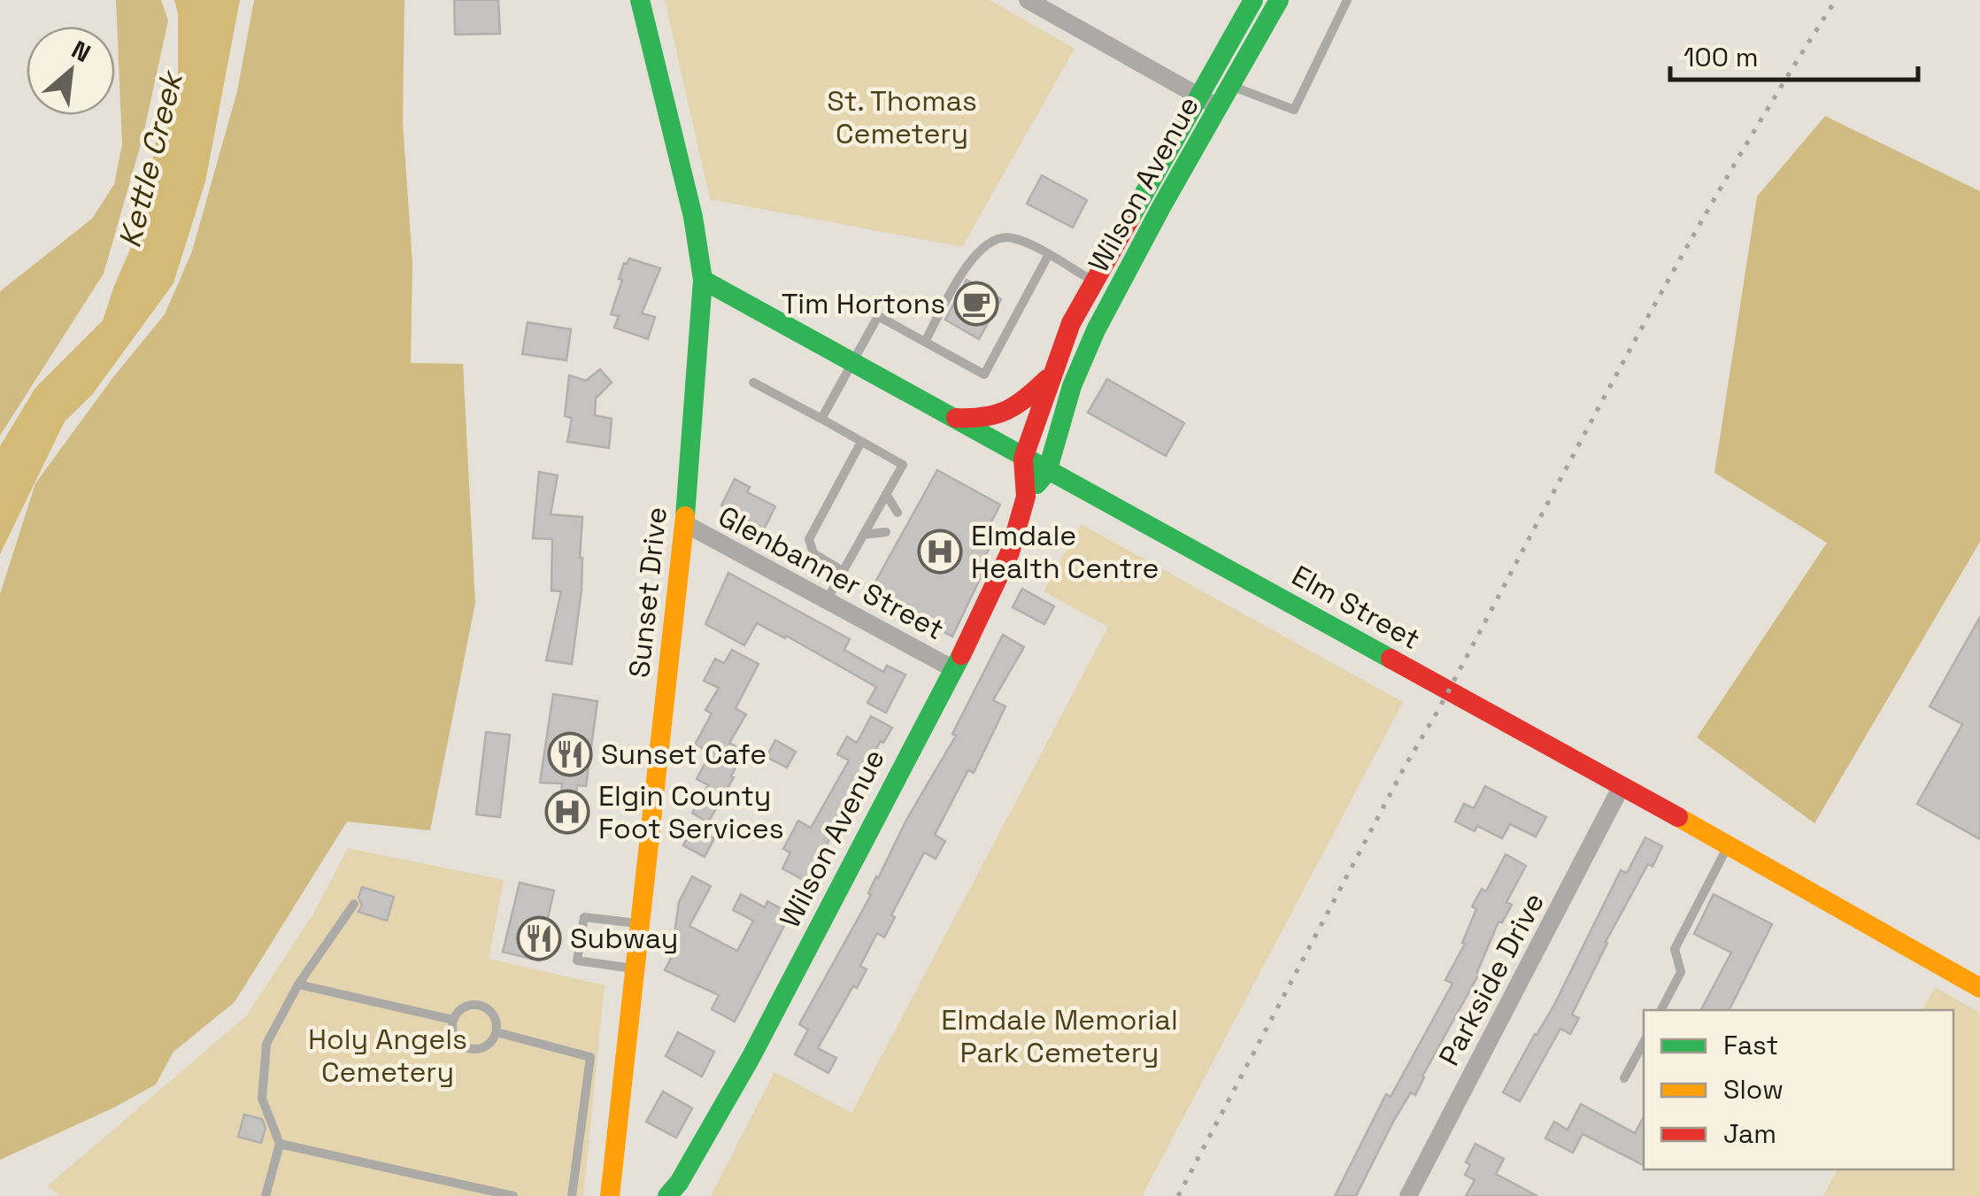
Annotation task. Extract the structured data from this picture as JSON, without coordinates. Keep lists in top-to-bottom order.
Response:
{
  "streets": {
    "main road": ["Wilson Avenue", "Sunset Drive", "Elm Street"],
    "street": ["Glenbanner Street", "Parkside Drive"]
  },
  "crossings": [
    ["Wilson Avenue", "Glenbanner Street"],
    ["Wilson Avenue", "Elm Street"],
    ["Glenbanner Street", "Sunset Drive"],
    ["Sunset Drive", "Elm Street"],
    ["Elm Street", "Parkside Drive"]
  ],
  "water": ["Kettle Creek"],
  "parks": ["St. Thomas Cemetery", "Elmdale Memorial Park Cemetery", "Holy Angels Cemetery"],
  "places": {
    "cafe": ["Tim Hortons"],
    "hospital": ["Elmdale Health Centre", "Elgin County Foot Services"],
    "restaurant": ["Sunset Cafe", "Subway"]
  },
  "legend": ["Fast", "Slow", "Jam"],
  "scale_bar": "100 m",
  "north": "top right"
}
